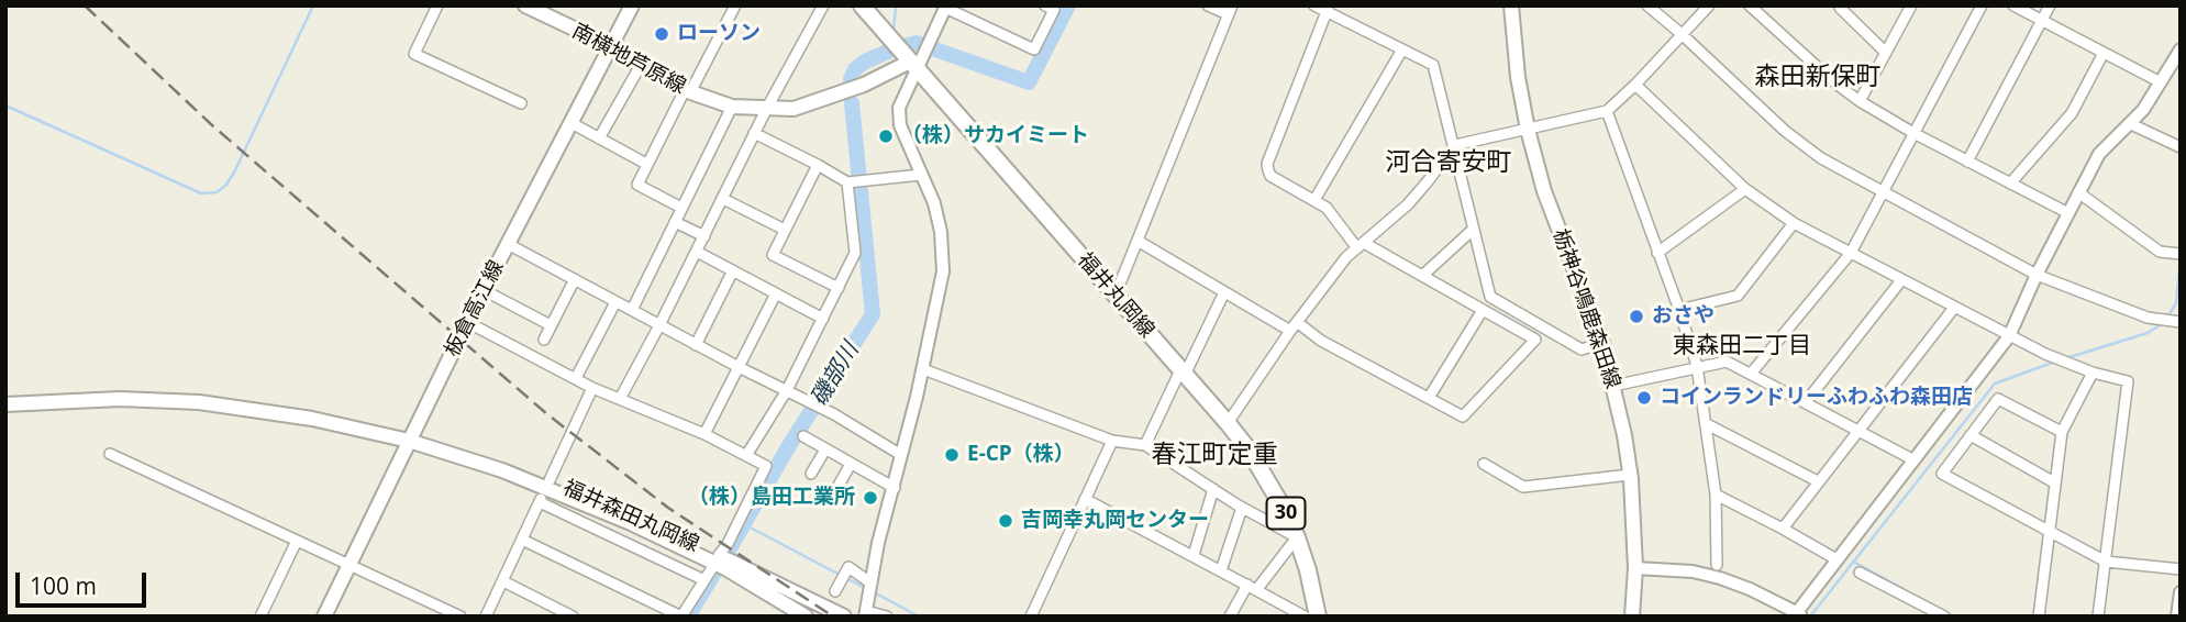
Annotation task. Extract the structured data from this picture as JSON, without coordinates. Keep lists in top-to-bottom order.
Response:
{
  "streets": {
    "main road": [
      "南横地芦原線",
      "福井丸岡線",
      "板倉高江線",
      "栃神谷鳴鹿森田線",
      "30",
      "福井森田丸岡線"
    ]
  },
  "crossings": [
    ["南横地芦原線", "福井丸岡線"],
    ["南横地芦原線", "板倉高江線"],
    ["板倉高江線", "福井森田丸岡線"]
  ],
  "districts": [
    "森田新保町",
    "河合寄安町",
    "東森田二丁目",
    "春江町定重"
  ],
  "water": ["磯部川"],
  "places": [
    "ローソン",
    "（株）サカイミート",
    "おさや",
    "コインランドリーふわふわ森田店",
    "E-CP（株）",
    "（株）島田工業所",
    "吉岡幸丸岡センター"
  ],
  "scale_bar": "100 m"
}
